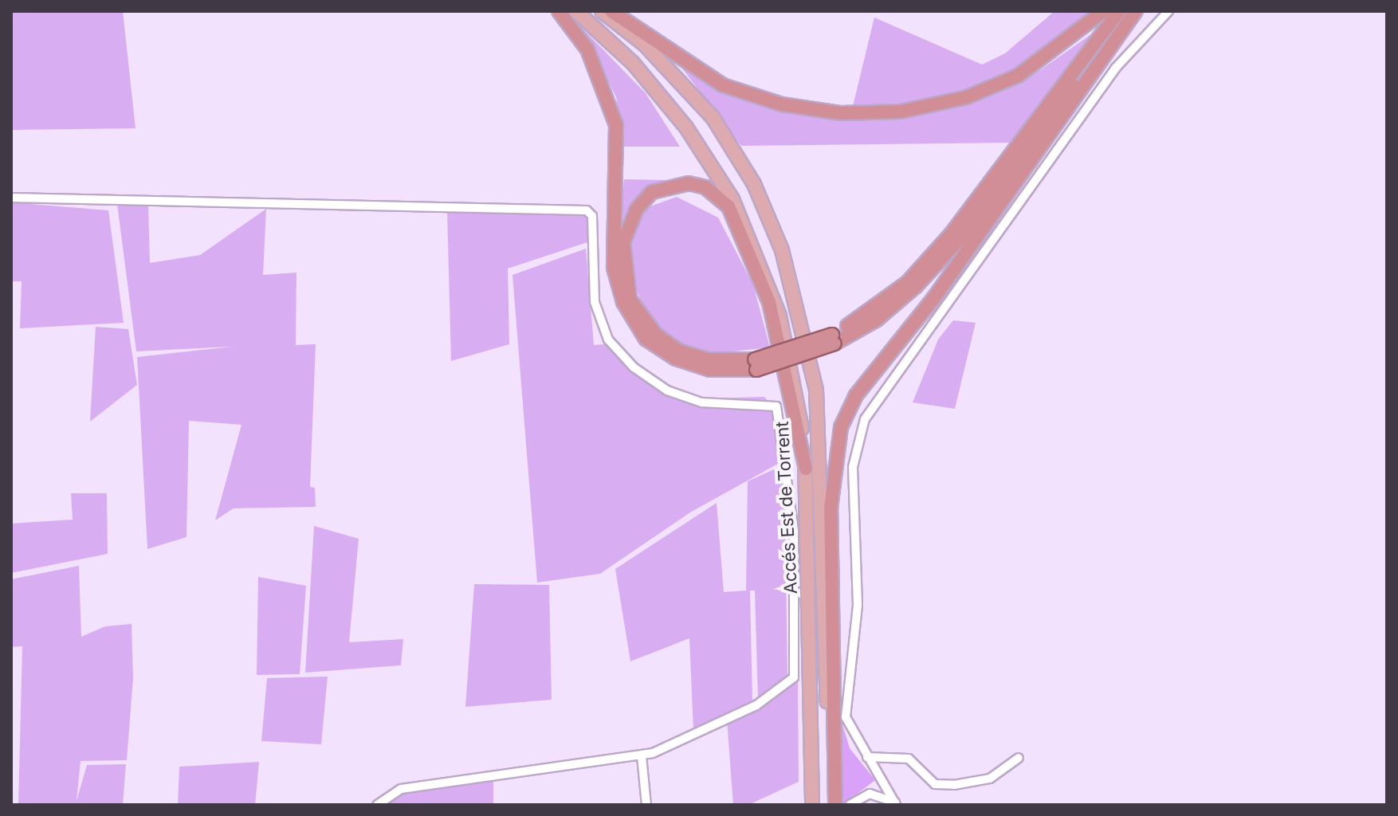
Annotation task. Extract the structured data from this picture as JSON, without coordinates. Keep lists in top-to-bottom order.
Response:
{
  "streets": {
    "main road": ["Accés Est de Torrent"]
  }
}
